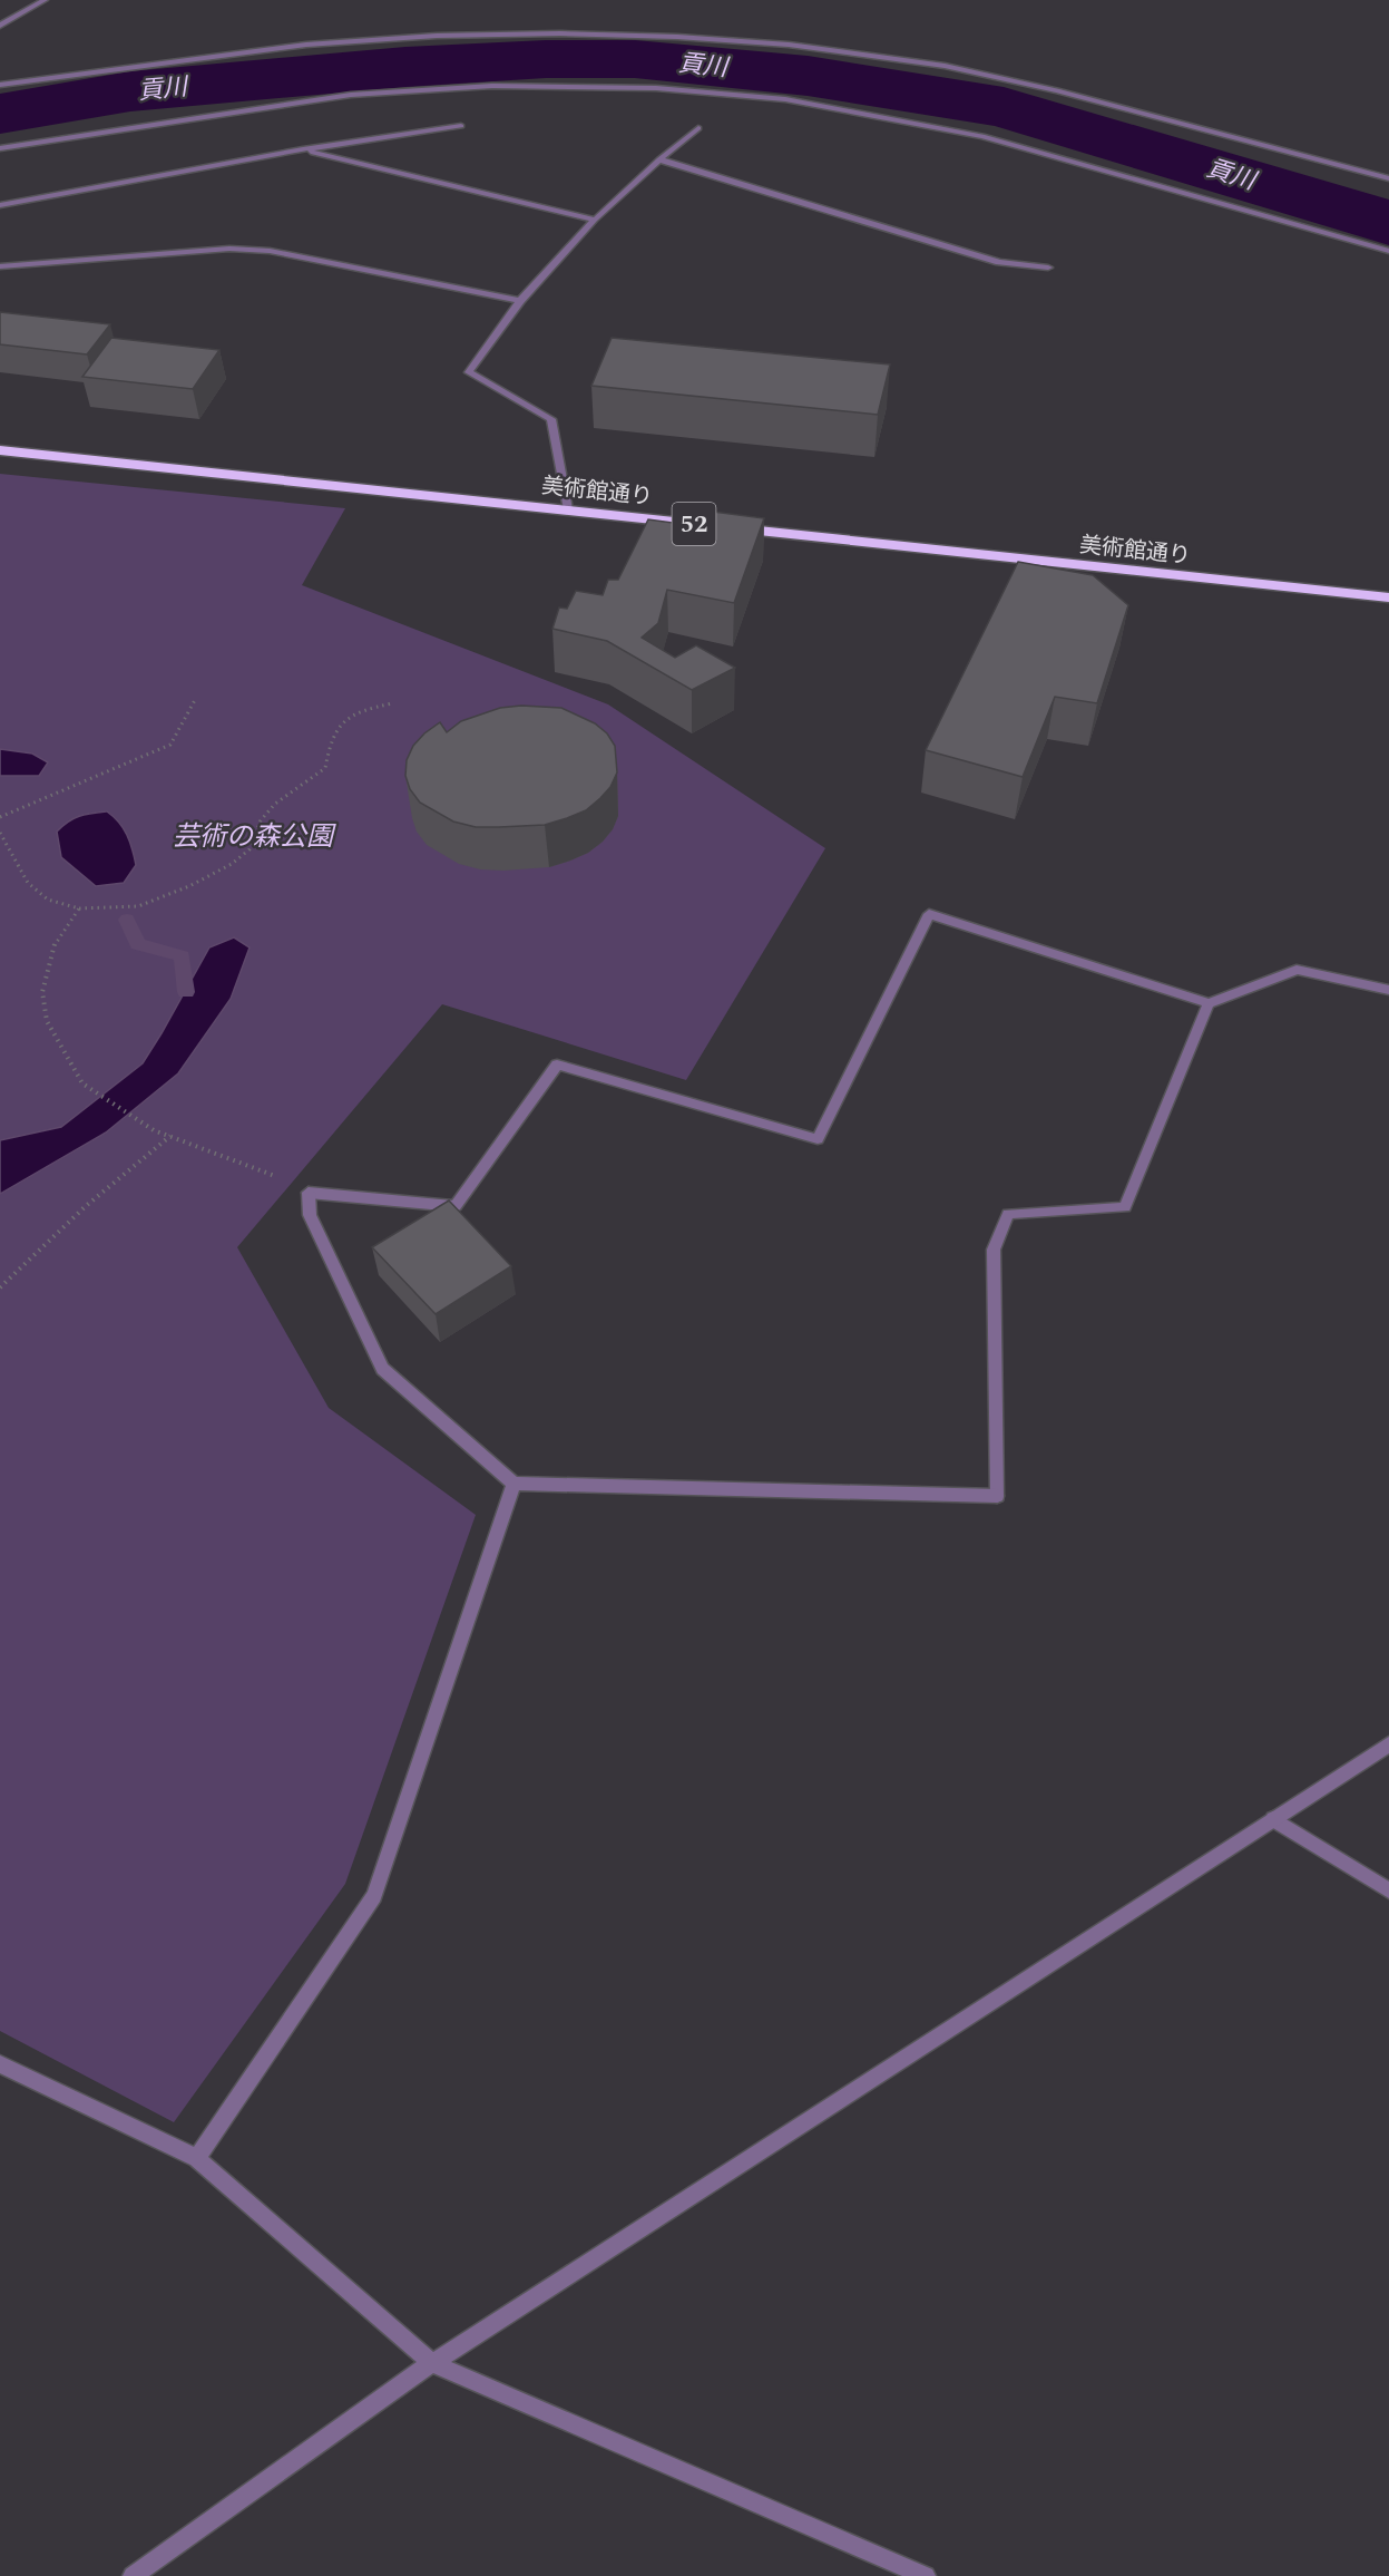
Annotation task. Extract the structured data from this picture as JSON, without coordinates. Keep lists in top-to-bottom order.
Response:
{
  "streets": {
    "highway": ["美術館通り", "52"]
  },
  "water": ["貢川"],
  "parks": ["芸術の森公園"]
}
